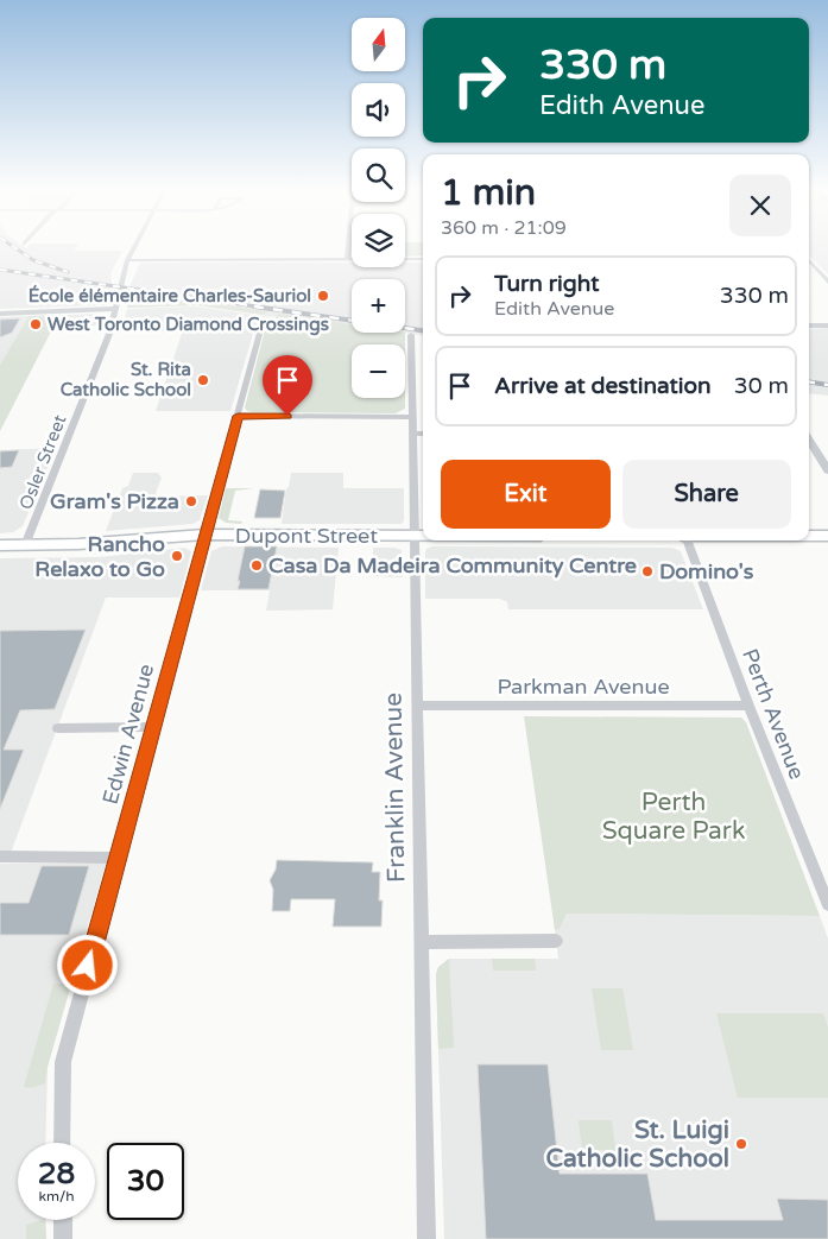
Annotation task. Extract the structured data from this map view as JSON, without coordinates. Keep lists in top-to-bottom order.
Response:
{
  "streets": {
    "main road": ["Dupont Street"],
    "street": [
      "Osler Street",
      "Parkman Avenue",
      "Perth Avenue",
      "Edwin Avenue",
      "Franklin Avenue"
    ]
  },
  "crossings": [
    ["Osler Street", "Dupont Street"],
    ["Dupont Street", "Edwin Avenue"],
    ["Dupont Street", "Franklin Avenue"],
    ["Parkman Avenue", "Perth Avenue"],
    ["Parkman Avenue", "Franklin Avenue"]
  ],
  "parks": ["Perth Square Park"],
  "places": [
    "École élémentaire Charles-Sauriol",
    "West Toronto Diamond Crossings",
    "St. Rita Catholic School",
    "Gram's Pizza",
    "Rancho Relaxo to Go",
    "Casa Da Madeira Community Centre",
    "Domino's",
    "St. Luigi Catholic School"
  ],
  "north": "top",
  "page": {
    "map_buttons": ["+", "−"],
    "turn": ["330 m", "Edith Avenue"],
    "heading": ["1 min", "360 m · 21:09"],
    "list": [
      {
        "name": "Turn right",
        "note": "Edith Avenue",
        "value": "330 m"
      },
      {
        "name": "Arrive at destination",
        "value": "30 m"
      }
    ],
    "buttons": ["Exit", "Share"],
    "speed": "28 km/h",
    "limit": "30"
  }
}
